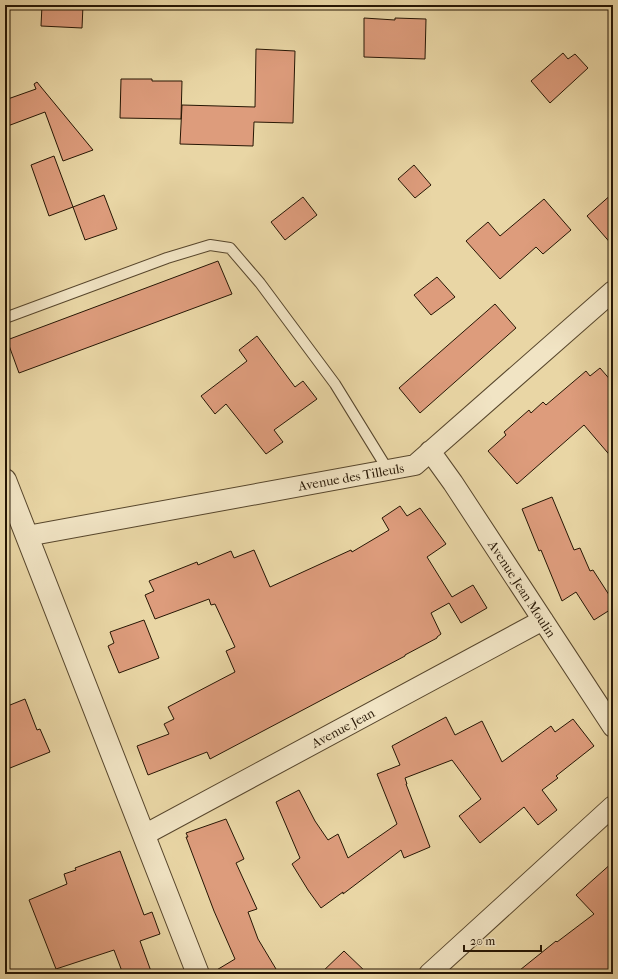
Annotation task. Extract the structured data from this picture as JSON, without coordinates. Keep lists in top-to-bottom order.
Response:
{
  "streets": {
    "street": ["Avenue des Tilleuls", "Avenue Jean Moulin", "Avenue Jean"]
  },
  "crossings": [
    ["Avenue des Tilleuls", "Avenue Jean Moulin"],
    ["Avenue Jean Moulin", "Avenue Jean"]
  ],
  "scale_bar": "20 m"
}
